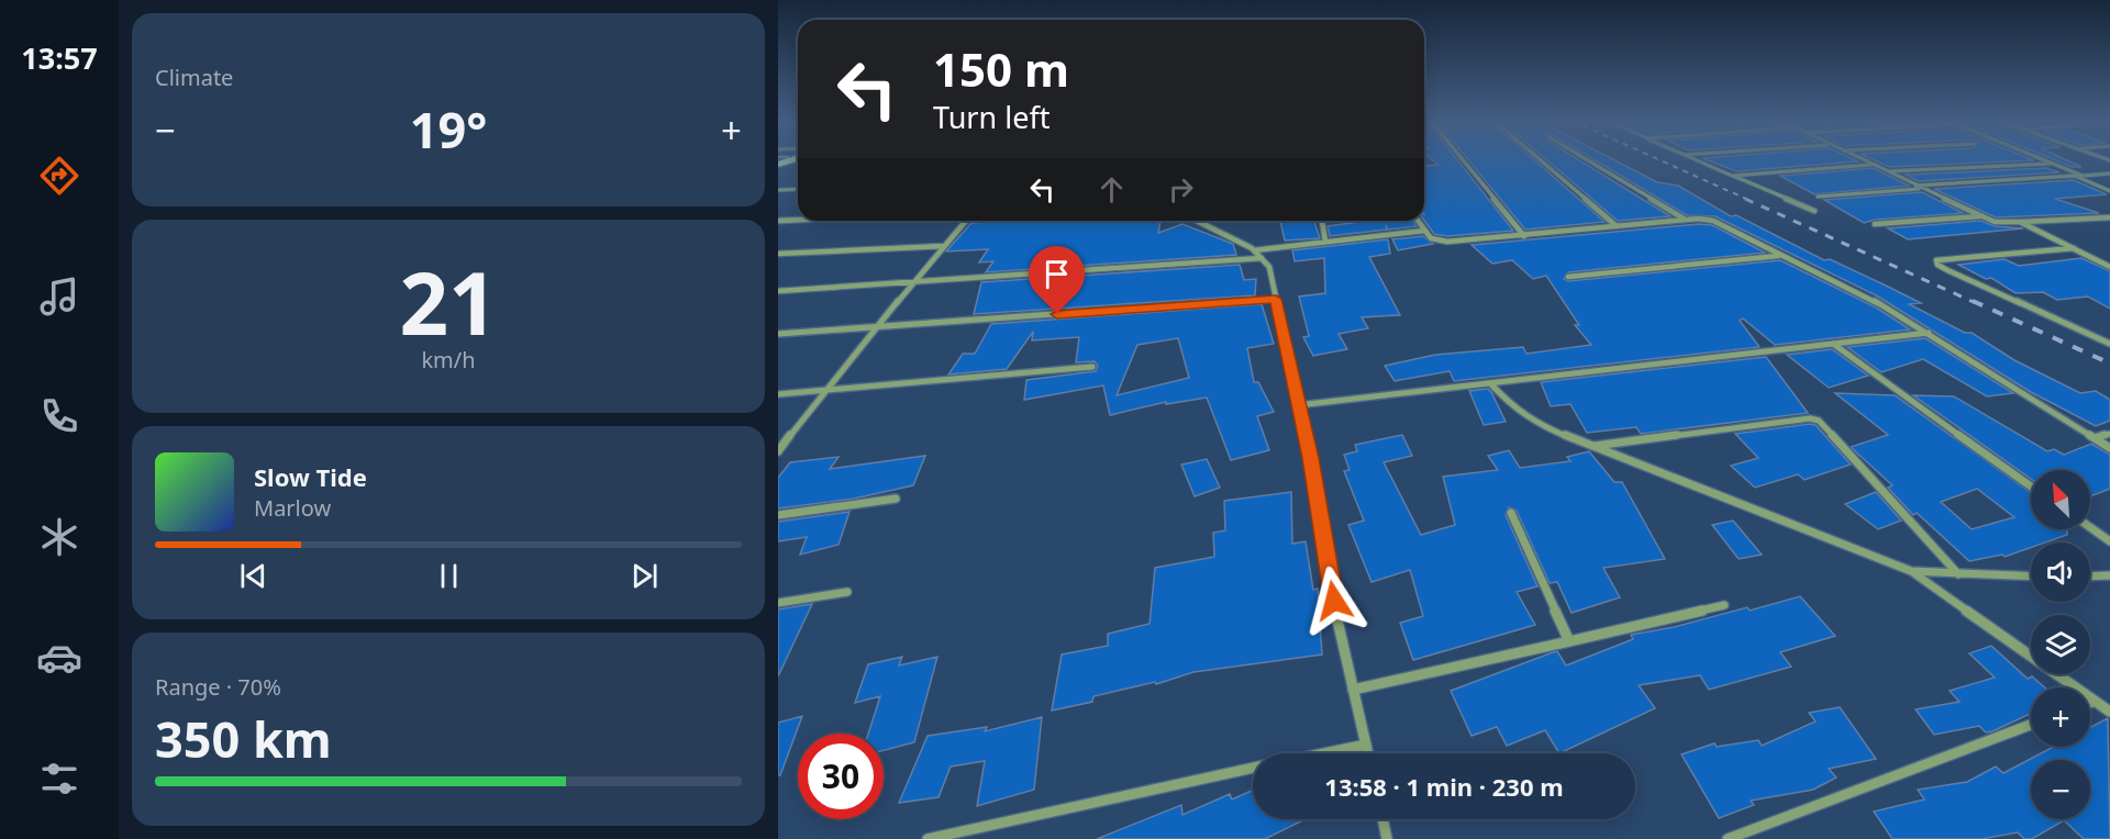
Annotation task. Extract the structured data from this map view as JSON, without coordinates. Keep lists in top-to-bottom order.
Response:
{
  "north": "top left",
  "page": {
    "tabs": "13:57",
    "tile": [
      "Climate",
      ["21", "km/h"],
      ["Range · 70%", "350 km"]
    ],
    "turn": ["150 m", "Turn left"],
    "heat": ["−", "19°", "+"],
    "song": ["Slow Tide", "Marlow"],
    "map_buttons": ["+", "−"],
    "limit": "30",
    "trip": "13:58 · 1 min · 230 m"
  }
}
